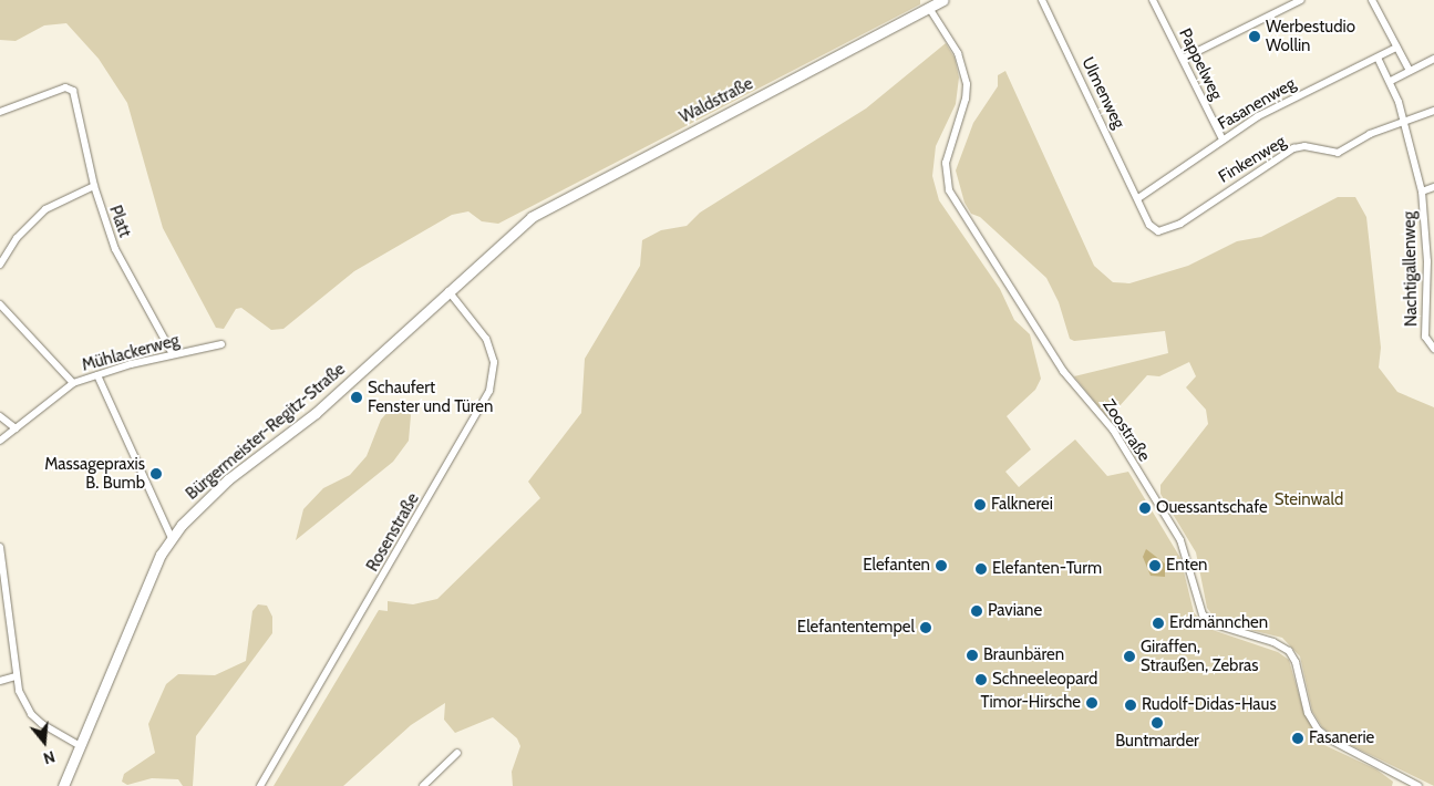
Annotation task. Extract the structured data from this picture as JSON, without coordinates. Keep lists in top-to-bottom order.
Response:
{
  "streets": {
    "street": [
      "Pappelweg",
      "Ulmenweg",
      "Waldstraße",
      "Fasanenweg",
      "Finkenweg",
      "Platt",
      "Nachtigallenweg",
      "Mühlackerweg",
      "Zoostraße",
      "Bürgermeister-Regitz-Straße",
      "Rosenstraße"
    ]
  },
  "crossings": [
    ["Pappelweg", "Fasanenweg"],
    ["Ulmenweg", "Fasanenweg"],
    ["Ulmenweg", "Finkenweg"],
    ["Waldstraße", "Zoostraße"],
    ["Waldstraße", "Bürgermeister-Regitz-Straße"],
    ["Fasanenweg", "Finkenweg"],
    ["Fasanenweg", "Nachtigallenweg"],
    ["Finkenweg", "Nachtigallenweg"],
    ["Platt", "Mühlackerweg"],
    ["Bürgermeister-Regitz-Straße", "Rosenstraße"]
  ],
  "parks": ["Steinwald"],
  "places": [
    "Werbestudio Wollin",
    "Schaufert Fenster und Türen",
    "Massagepraxis B. Bumb",
    "Falknerei",
    "Ouessantschafe",
    "Elefanten",
    "Enten",
    "Elefanten-Turm",
    "Paviane",
    "Erdmännchen",
    "Elefantentempel",
    "Braunbären",
    "Giraffen, Straußen, Zebras",
    "Schneeleopard",
    "Timor-Hirsche",
    "Rudolf-Didas-Haus",
    "Buntmarder",
    "Fasanerie"
  ],
  "north": "bottom"
}
